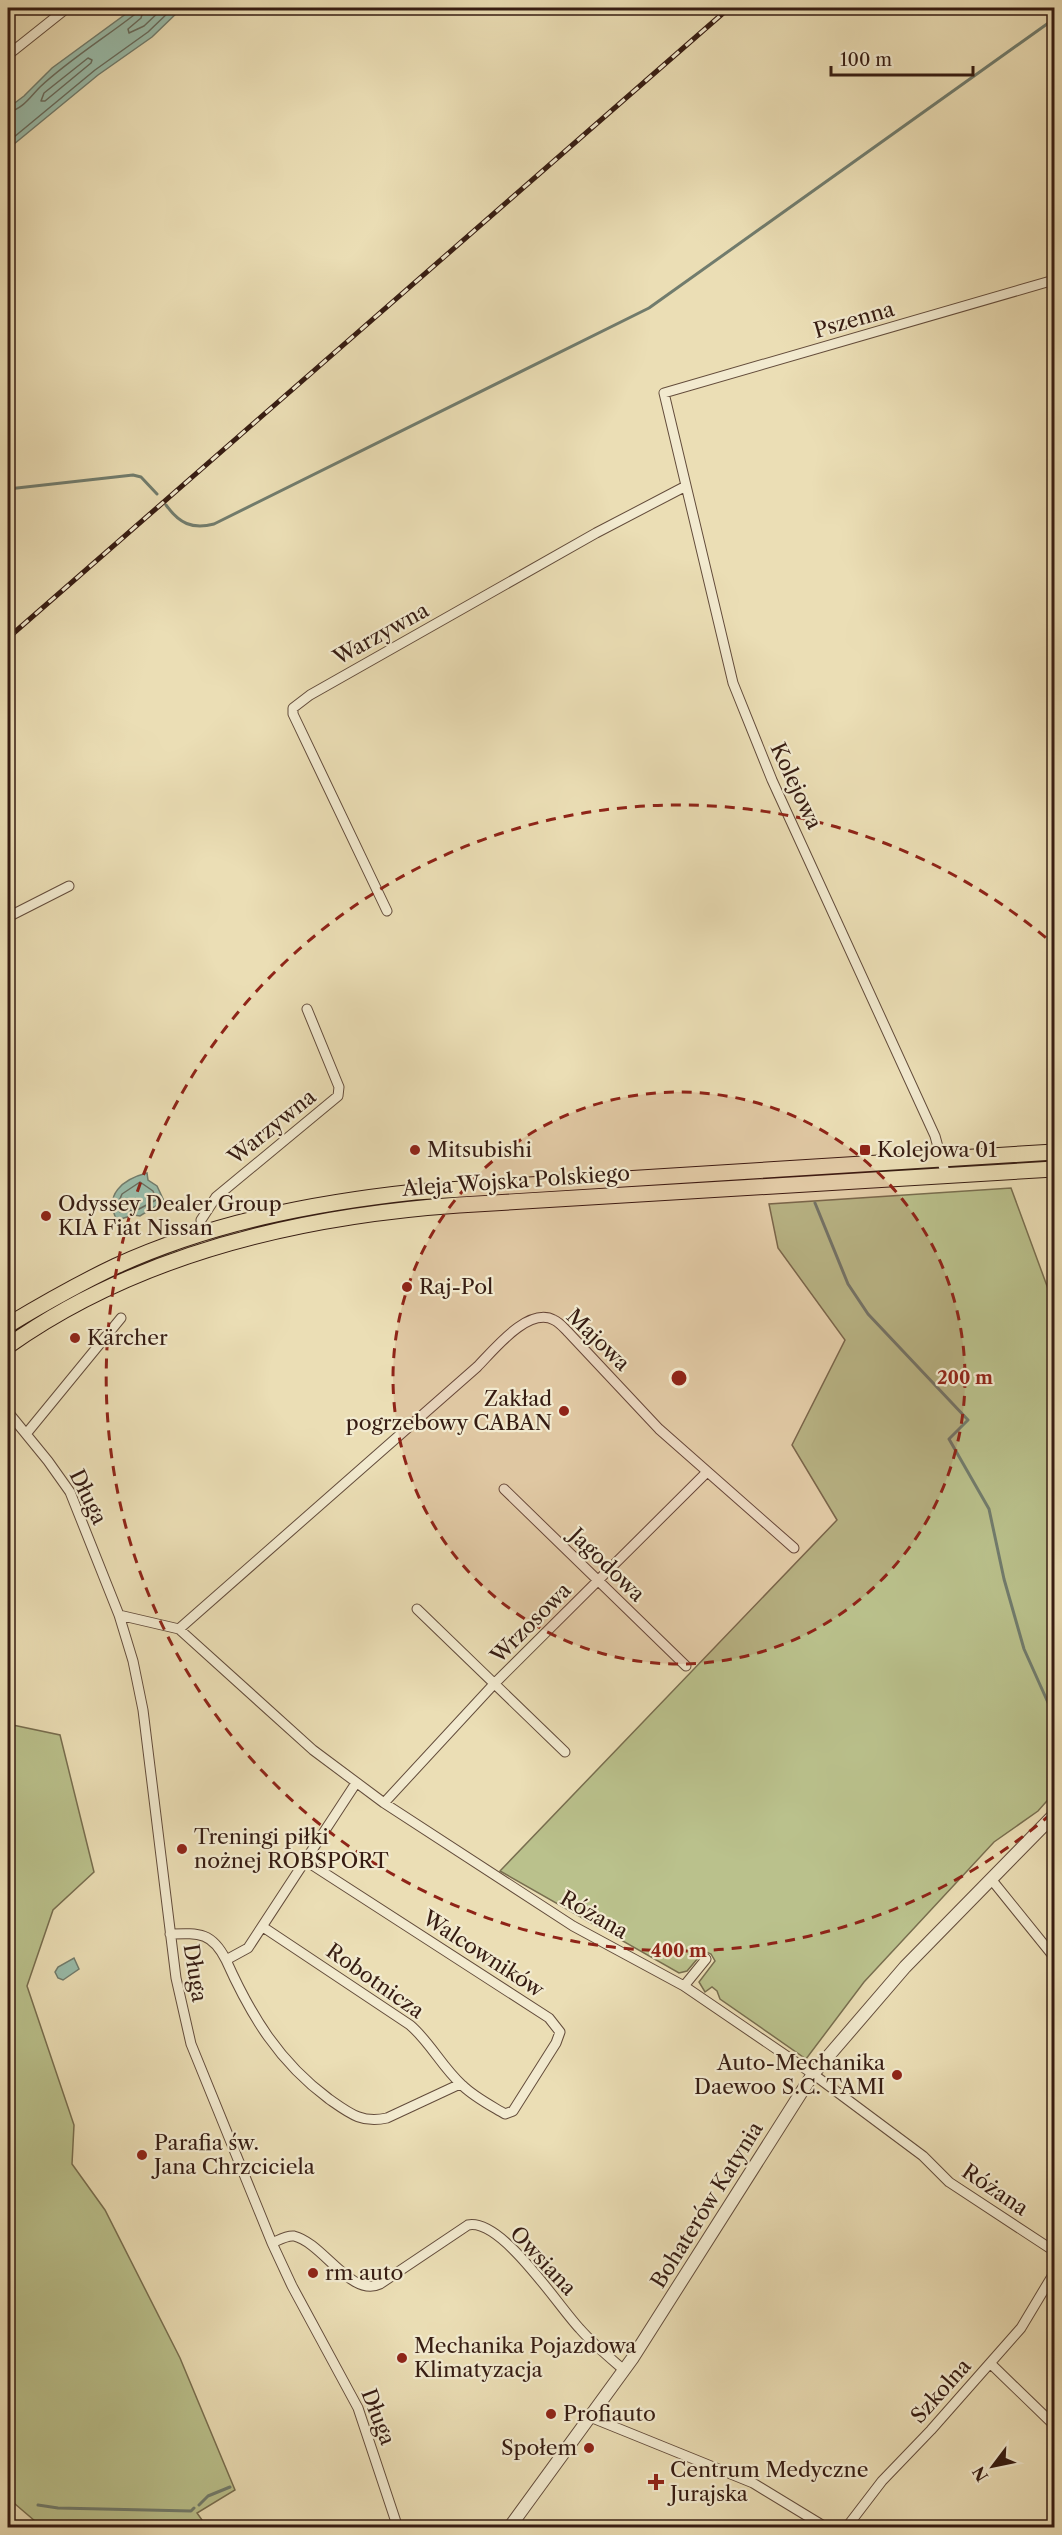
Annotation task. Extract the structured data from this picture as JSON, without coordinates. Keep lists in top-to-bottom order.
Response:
{
  "streets": {
    "main road": ["Aleja Wojska Polskiego"],
    "street": [
      "Pszenna",
      "Warzywna",
      "Kolejowa",
      "Majowa",
      "Długa",
      "Jagodowa",
      "Wrzosowa",
      "Różana",
      "Walcowników",
      "Robotnicza",
      "Bohaterów Katynia",
      "Owsiana",
      "Szkolna"
    ]
  },
  "crossings": [
    ["Pszenna", "Kolejowa"],
    ["Warzywna", "Kolejowa"],
    ["Warzywna", "Aleja Wojska Polskiego"],
    ["Kolejowa", "Aleja Wojska Polskiego"],
    ["Majowa", "Wrzosowa"],
    ["Majowa", "Różana"],
    ["Długa", "Różana"],
    ["Długa", "Owsiana"],
    ["Jagodowa", "Wrzosowa"],
    ["Wrzosowa", "Różana"],
    ["Różana", "Bohaterów Katynia"],
    ["Walcowników", "Robotnicza"],
    ["Bohaterów Katynia", "Owsiana"]
  ],
  "places": {
    "other": [
      "Mitsubishi",
      "Odyssey Dealer Group KIA Fiat Nissan",
      "Raj-Pol",
      "Kärcher",
      "Zakład pogrzebowy CABAN",
      "Treningi piłki nożnej ROBSPORT",
      "Auto-Mechanika Daewoo S.C. TAMI",
      "Parafia św. Jana Chrzciciela",
      "rm auto",
      "Mechanika Pojazdowa Klimatyzacja",
      "Profiauto",
      "Społem"
    ],
    "transit": ["Kolejowa 01"],
    "health": ["Centrum Medyczne Jurajska"]
  },
  "scale_bar": "100 m",
  "north": "bottom left",
  "rings": ["200 m", "400 m"]
}
